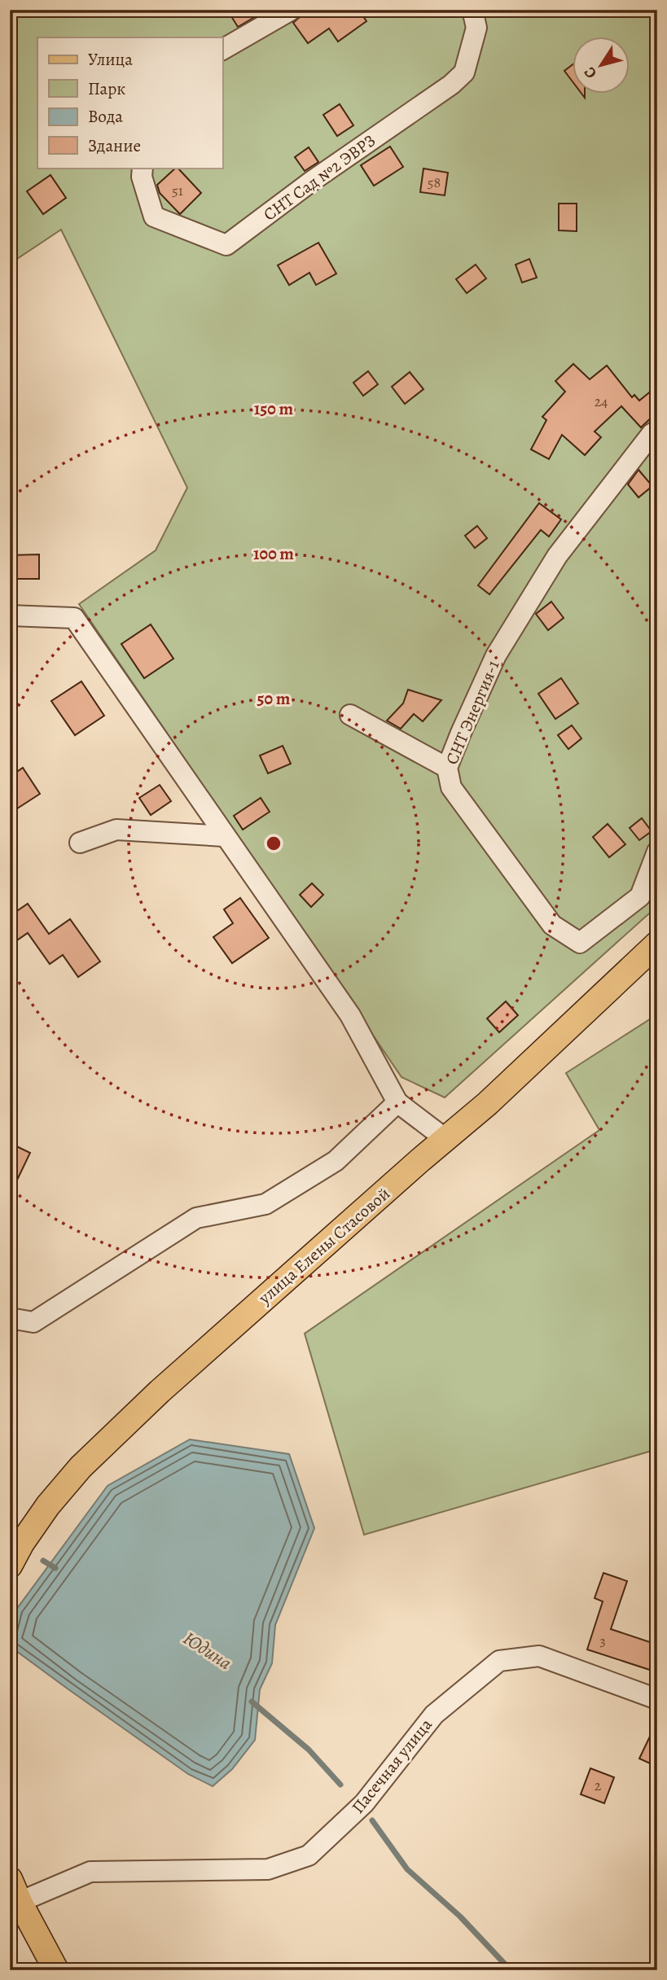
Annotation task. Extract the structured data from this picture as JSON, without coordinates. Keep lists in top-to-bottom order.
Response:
{
  "streets": {
    "main road": ["улица Елены Стасовой"],
    "street": ["СНТ Сад №2 ЭВРЗ", "СНТ Энергия-1", "Пасечная улица"]
  },
  "water": ["Юдина"],
  "house_numbers": [
    "58",
    "51",
    "24",
    "3",
    "2"
  ],
  "legend": [
    "Улица",
    "Парк",
    "Вода",
    "Здание"
  ],
  "north": "bottom left",
  "rings": ["150 m", "100 m", "50 m"]
}
